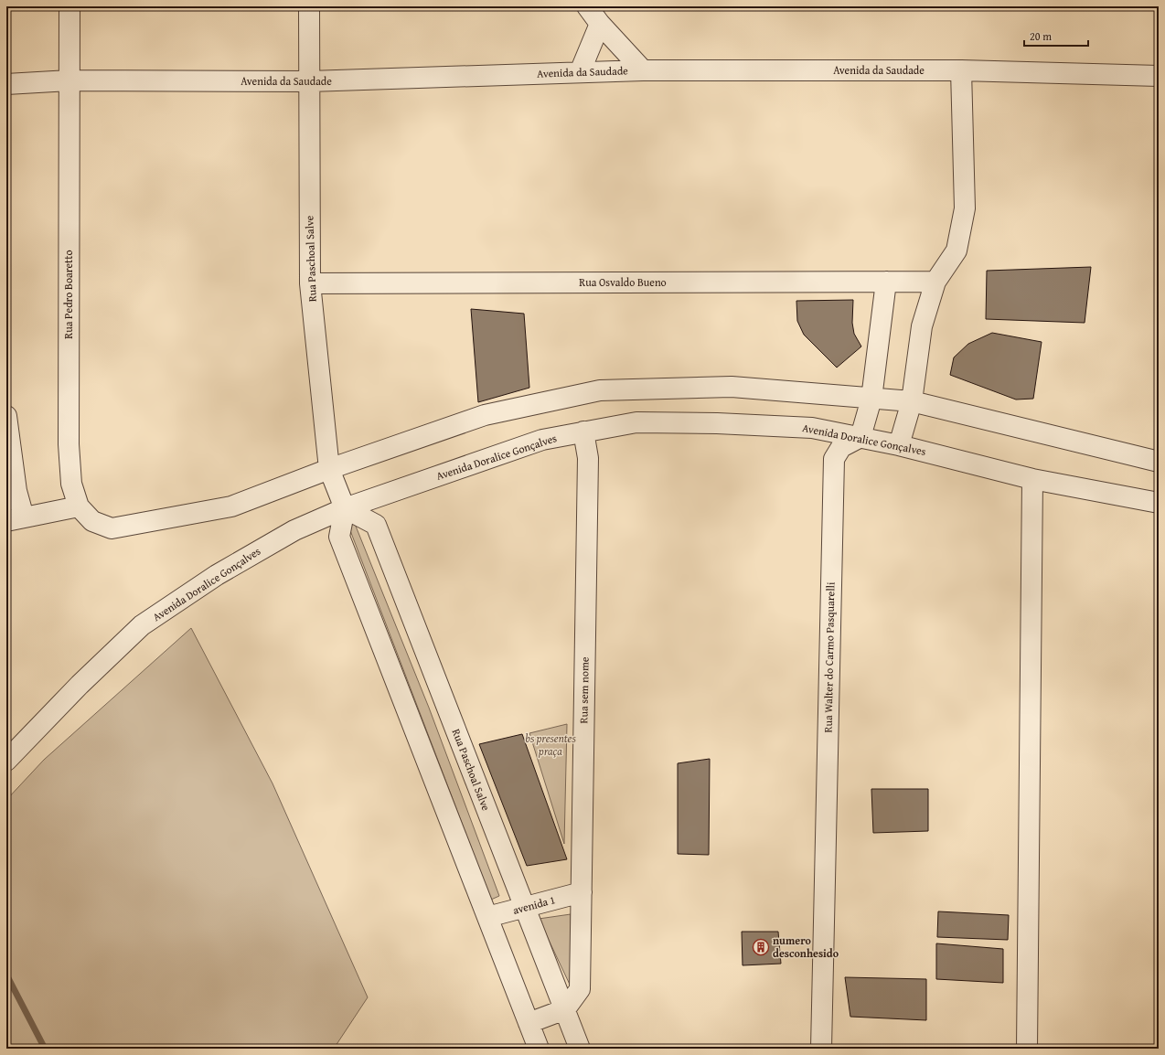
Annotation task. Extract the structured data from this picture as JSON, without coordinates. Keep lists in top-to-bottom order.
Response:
{
  "streets": {
    "street": [
      "Avenida da Saudade",
      "Rua Paschoal Salve",
      "Rua Osvaldo Bueno",
      "Rua Pedro Boaretto",
      "Avenida Doralice Gonçalves",
      "Rua Walter do Carmo Pasquarelli",
      "Rua sem nome",
      "avenida 1"
    ]
  },
  "crossings": [
    ["Avenida da Saudade", "Rua Paschoal Salve"],
    ["Avenida da Saudade", "Rua Pedro Boaretto"],
    ["Rua Paschoal Salve", "Rua Osvaldo Bueno"],
    ["Rua Paschoal Salve", "Rua Pedro Boaretto"],
    ["Rua Paschoal Salve", "Avenida Doralice Gonçalves"],
    ["Rua Paschoal Salve", "Rua sem nome"],
    ["Rua Paschoal Salve", "avenida 1"],
    ["Avenida Doralice Gonçalves", "Rua Walter do Carmo Pasquarelli"],
    ["Avenida Doralice Gonçalves", "Rua sem nome"],
    ["Rua sem nome", "avenida 1"]
  ],
  "parks": ["bs presentes praça"],
  "places": {
    "building": ["numero desconhesido"]
  },
  "scale_bar": "20 m"
}
